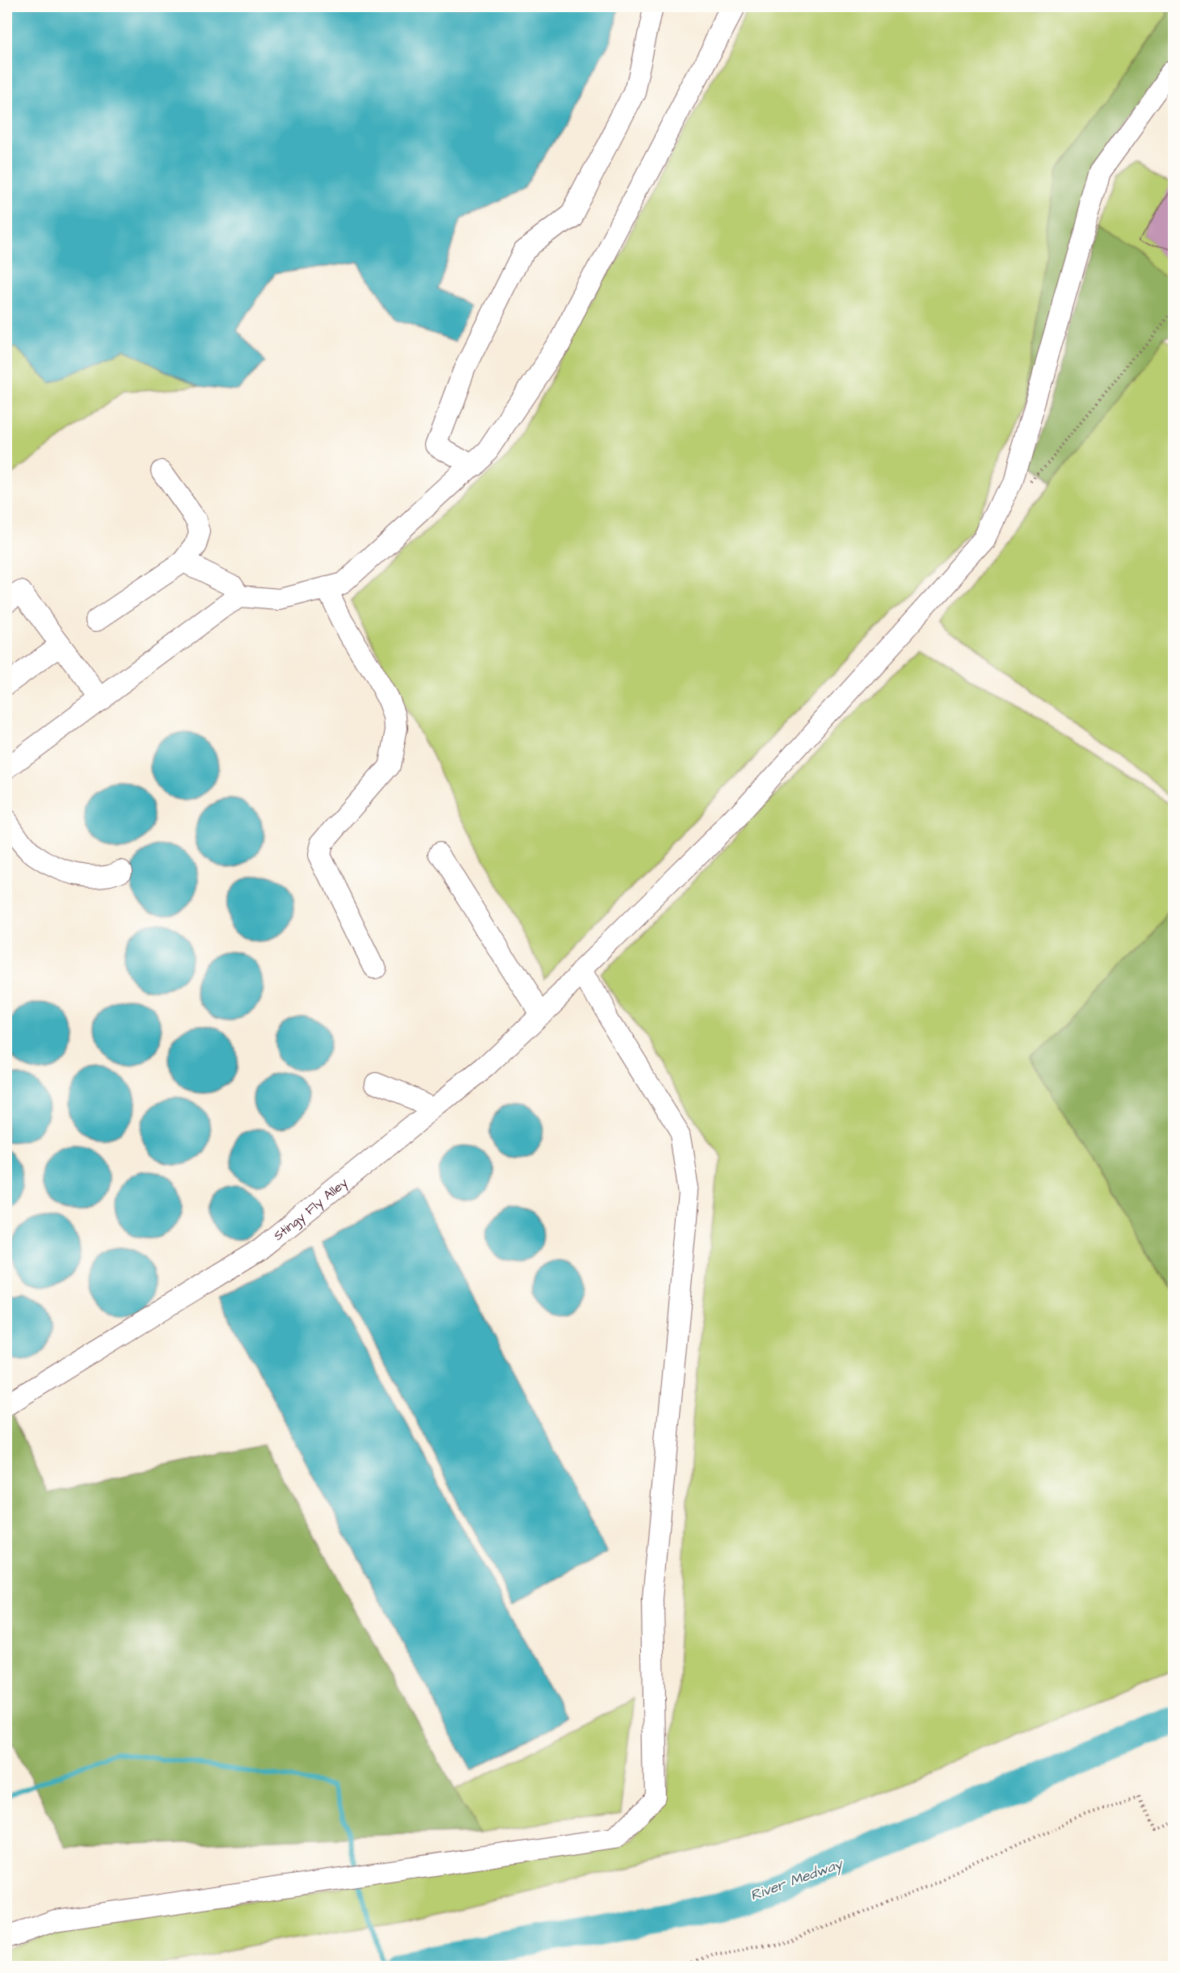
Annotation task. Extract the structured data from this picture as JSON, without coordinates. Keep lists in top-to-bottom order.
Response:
{
  "streets": {
    "lane": ["Stingy Fly Alley"]
  },
  "water": ["River Medway"]
}
